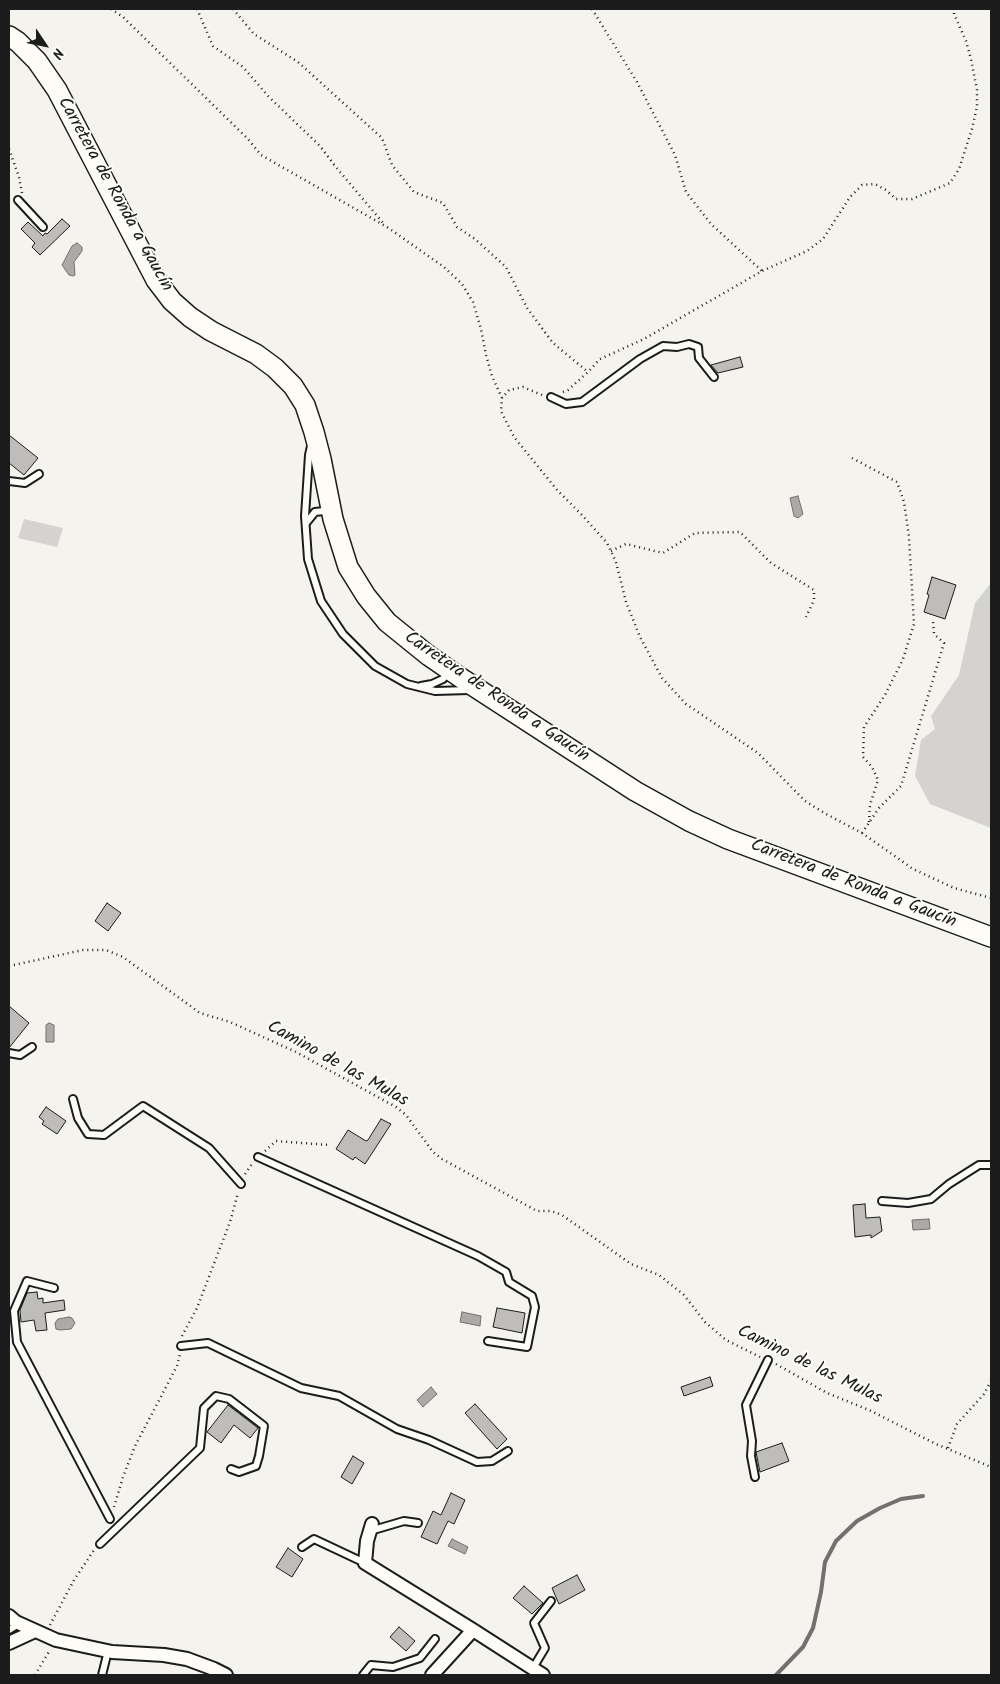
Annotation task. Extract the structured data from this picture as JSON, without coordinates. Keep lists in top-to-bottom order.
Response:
{
  "streets": {
    "main road": ["Carretera de Ronda a Gaucín"],
    "path": ["Camino de las Mulas"]
  },
  "north": "bottom right"
}
